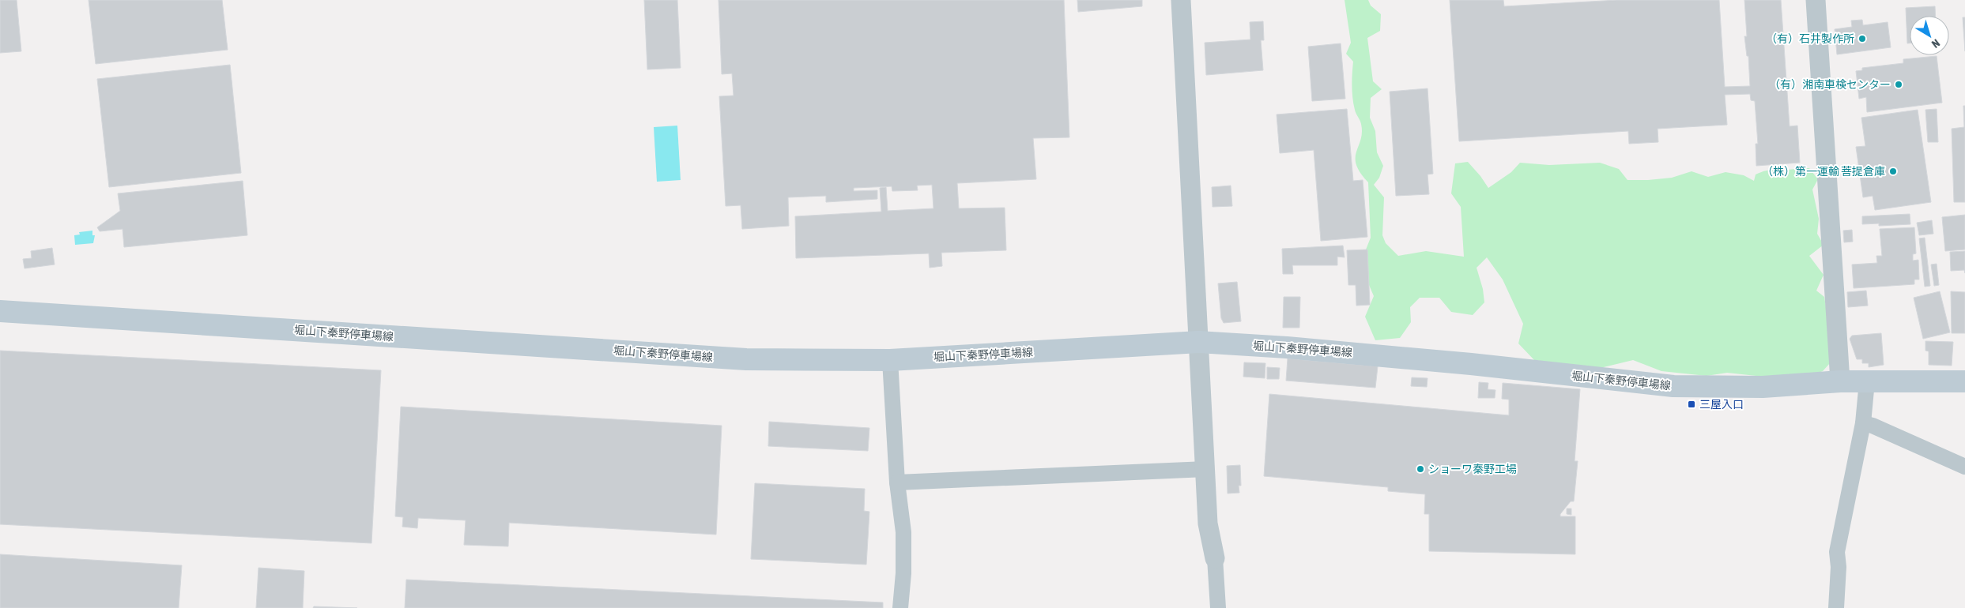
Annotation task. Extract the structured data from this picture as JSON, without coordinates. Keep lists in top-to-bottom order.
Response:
{
  "streets": {
    "main road": ["堀山下秦野停車場線"]
  },
  "places": {
    "other": [
      "（有）石井製作所",
      "（有）湘南車検センター",
      "（株）第一運輸 菩提倉庫",
      "ショーワ秦野工場"
    ],
    "transit": ["三屋入口"]
  },
  "north": "bottom right"
}
